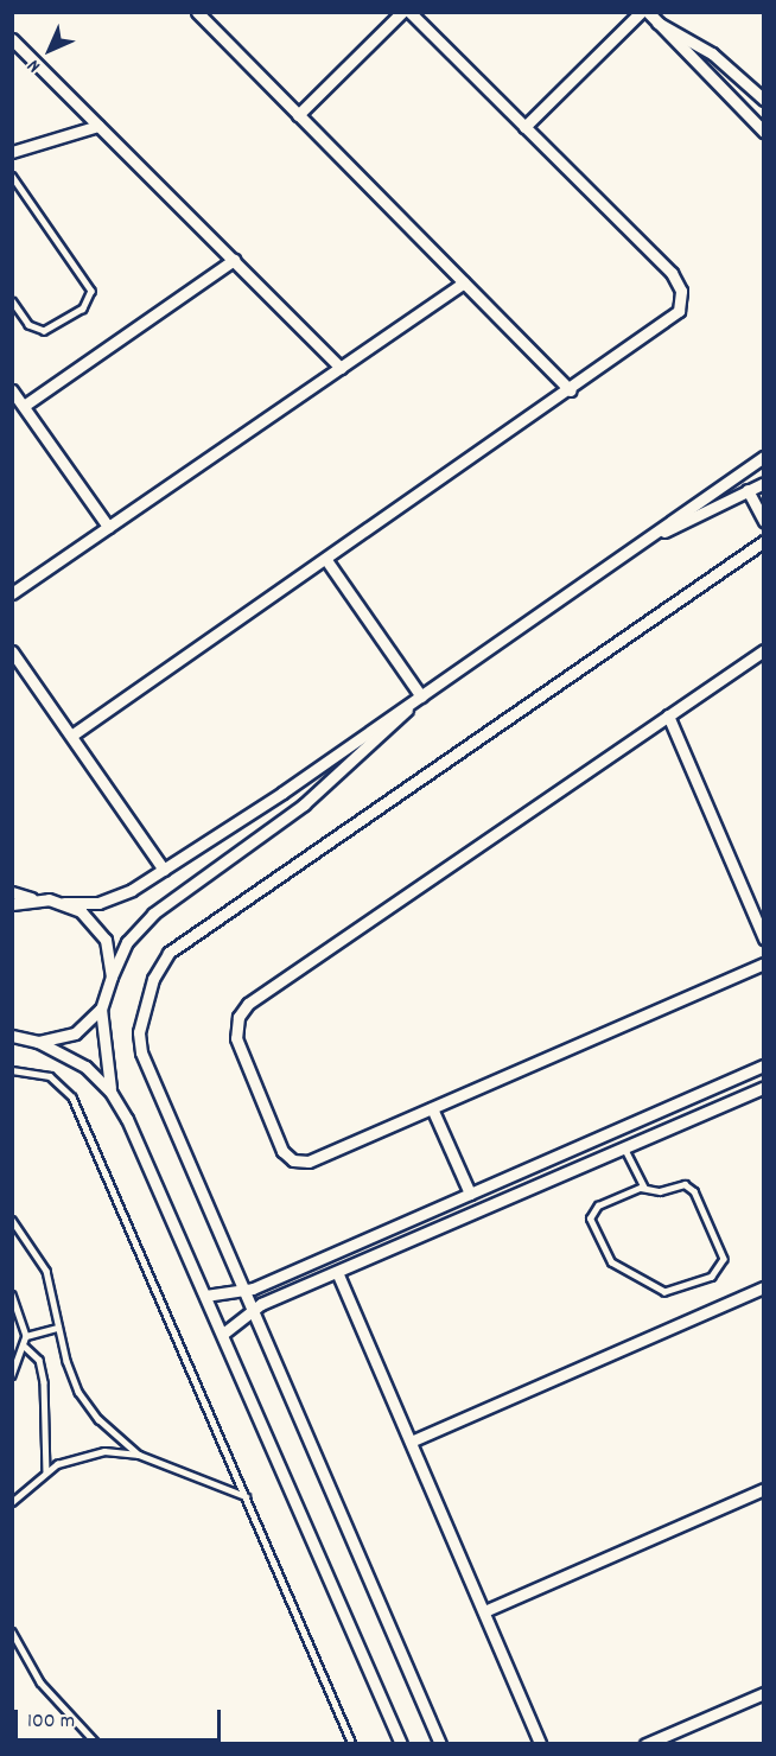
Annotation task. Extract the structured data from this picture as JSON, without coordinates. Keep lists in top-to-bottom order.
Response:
{
  "scale_bar": "100 m",
  "north": "bottom left"
}
